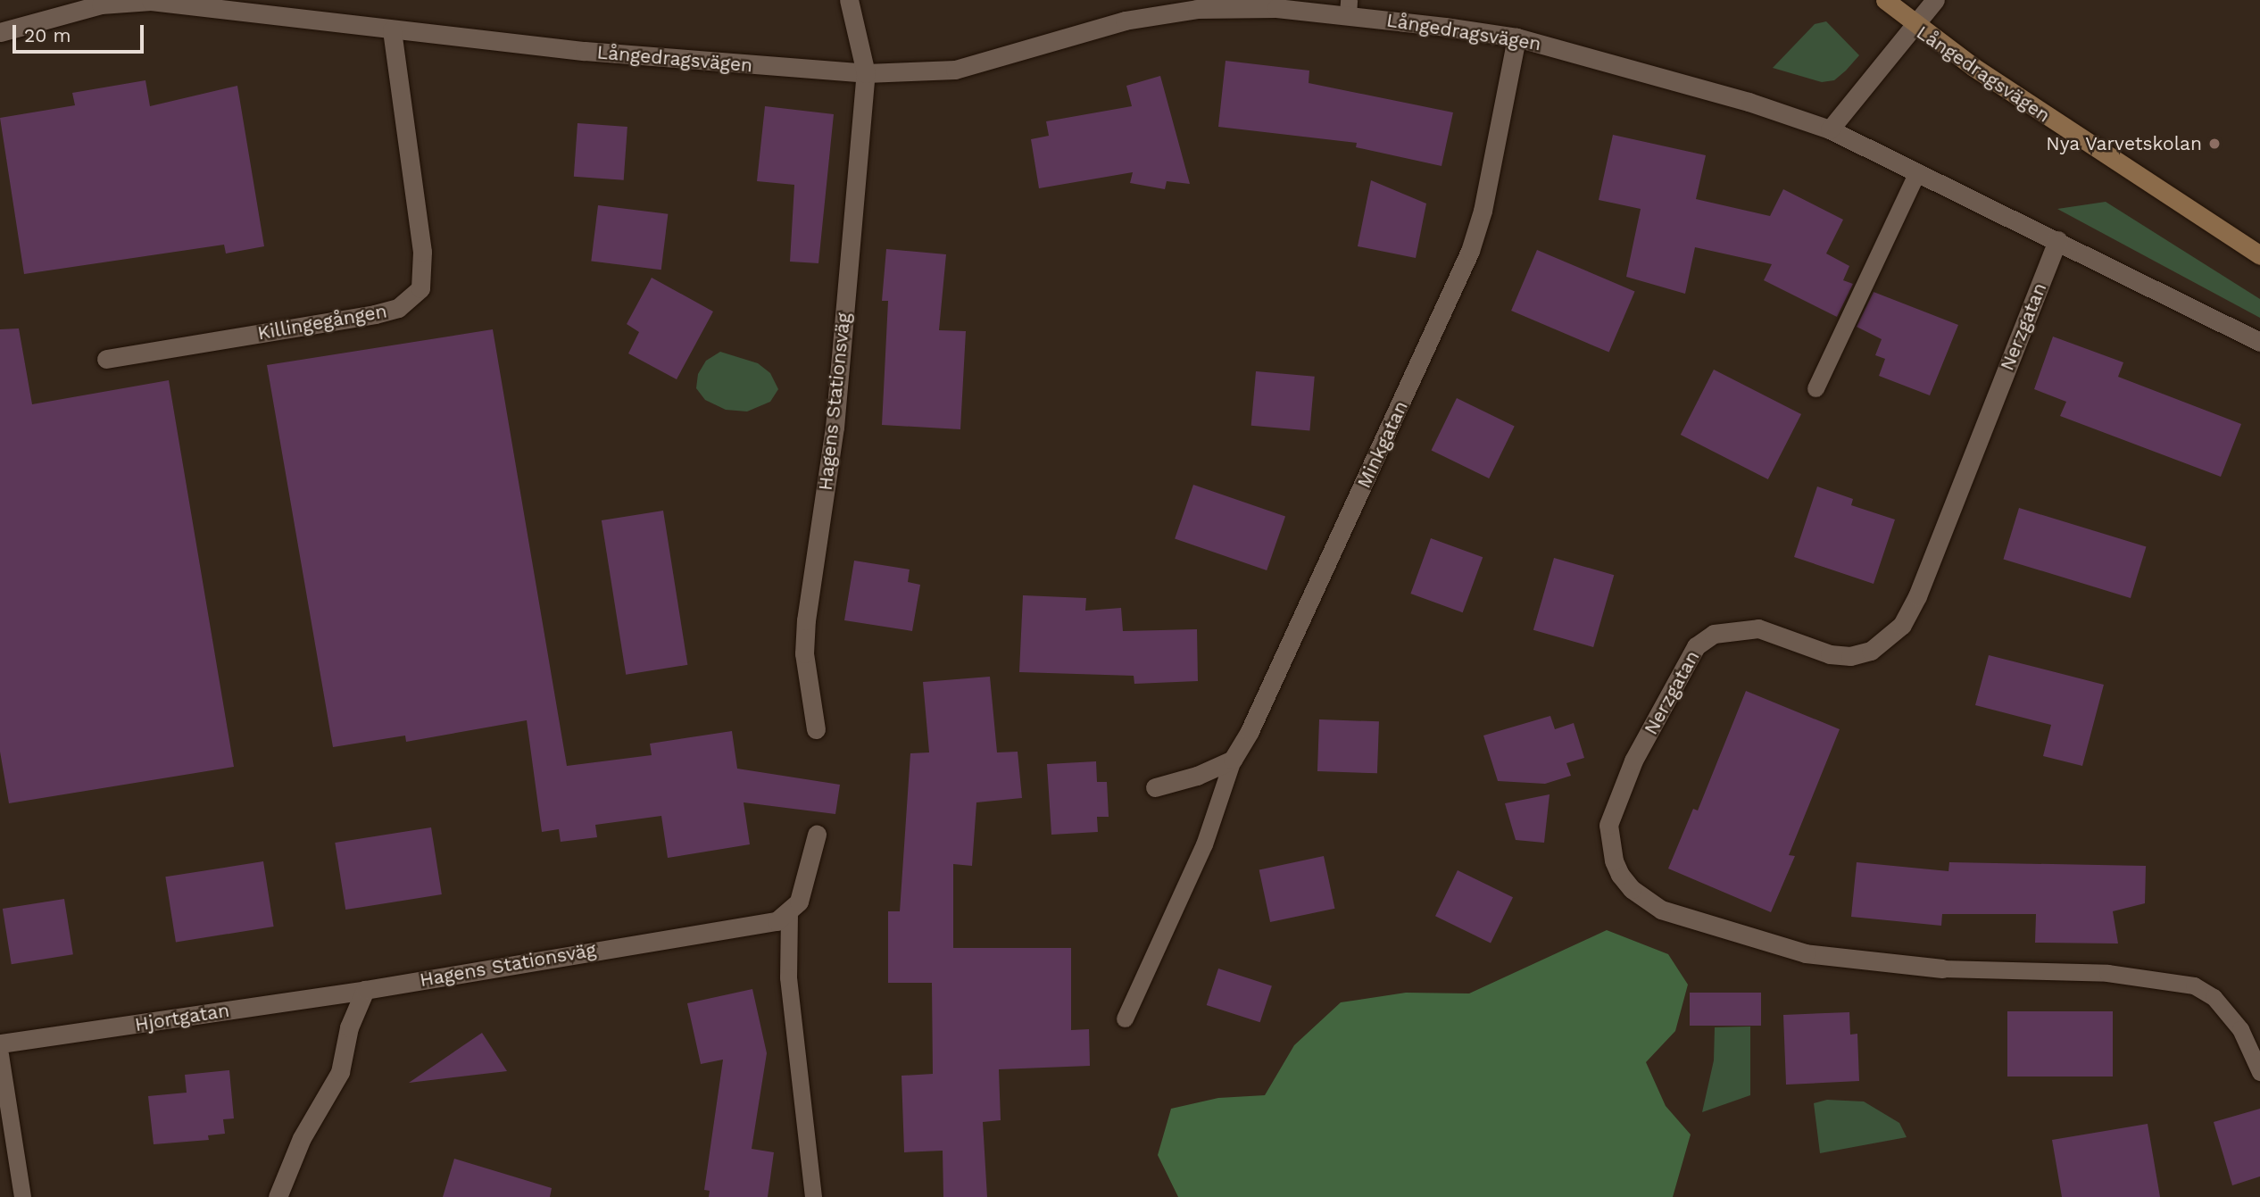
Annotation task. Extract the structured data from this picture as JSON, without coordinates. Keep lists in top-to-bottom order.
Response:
{
  "streets": {
    "street": [
      "Långedragsvägen",
      "Killingegången",
      "Nerzgatan",
      "Hagens Stationsväg",
      "Minkgatan",
      "Hjortgatan"
    ]
  },
  "crossings": [
    ["Långedragsvägen", "Killingegången"],
    ["Långedragsvägen", "Nerzgatan"],
    ["Långedragsvägen", "Hagens Stationsväg"],
    ["Långedragsvägen", "Minkgatan"],
    ["Hagens Stationsväg", "Hjortgatan"]
  ],
  "places": ["Nya Varvetskolan"],
  "scale_bar": "20 m"
}
